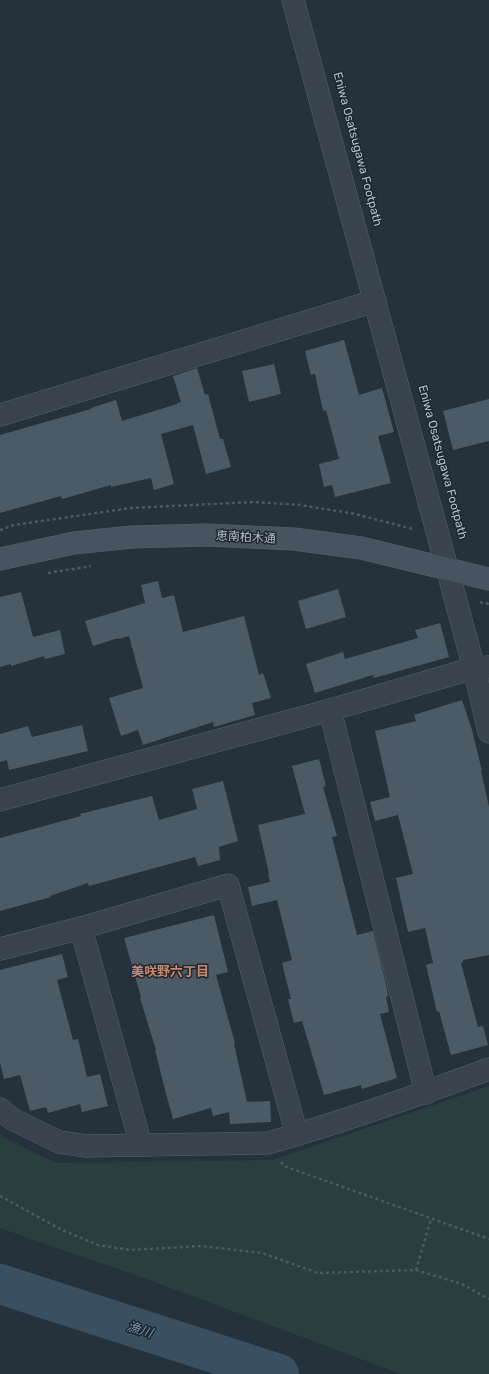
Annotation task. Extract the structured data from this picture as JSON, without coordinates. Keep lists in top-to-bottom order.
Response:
{
  "streets": {
    "street": ["恵南柏木通"],
    "path": ["Eniwa Osatsugawa Footpath"]
  },
  "districts": ["美咲野六丁目"],
  "water": ["漁川"]
}
